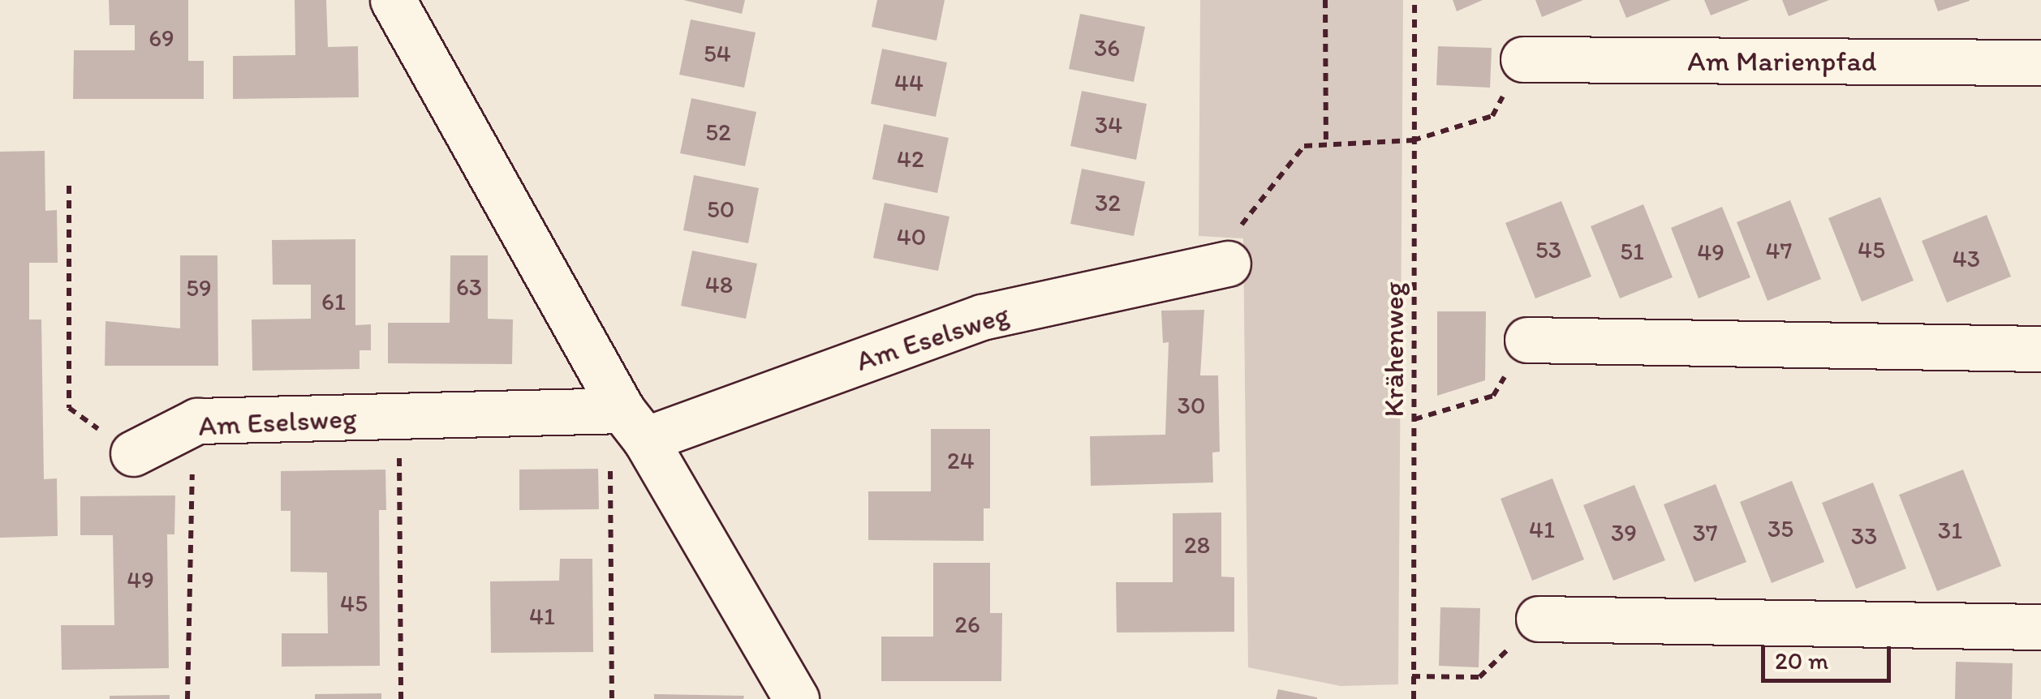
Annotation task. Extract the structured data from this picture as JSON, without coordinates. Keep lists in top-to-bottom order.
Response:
{
  "streets": {
    "street": ["Am Marienpfad", "Am Eselsweg"],
    "path": ["Krähenweg"]
  },
  "house_numbers": [
    "69",
    "36",
    "54",
    "44",
    "34",
    "52",
    "42",
    "32",
    "50",
    "40",
    "53",
    "45",
    "47",
    "51",
    "49",
    "43",
    "48",
    "63",
    "59",
    "61",
    "30",
    "24",
    "35",
    "41",
    "31",
    "39",
    "37",
    "33",
    "28",
    "49",
    "45",
    "41",
    "26"
  ],
  "scale_bar": "20 m"
}
